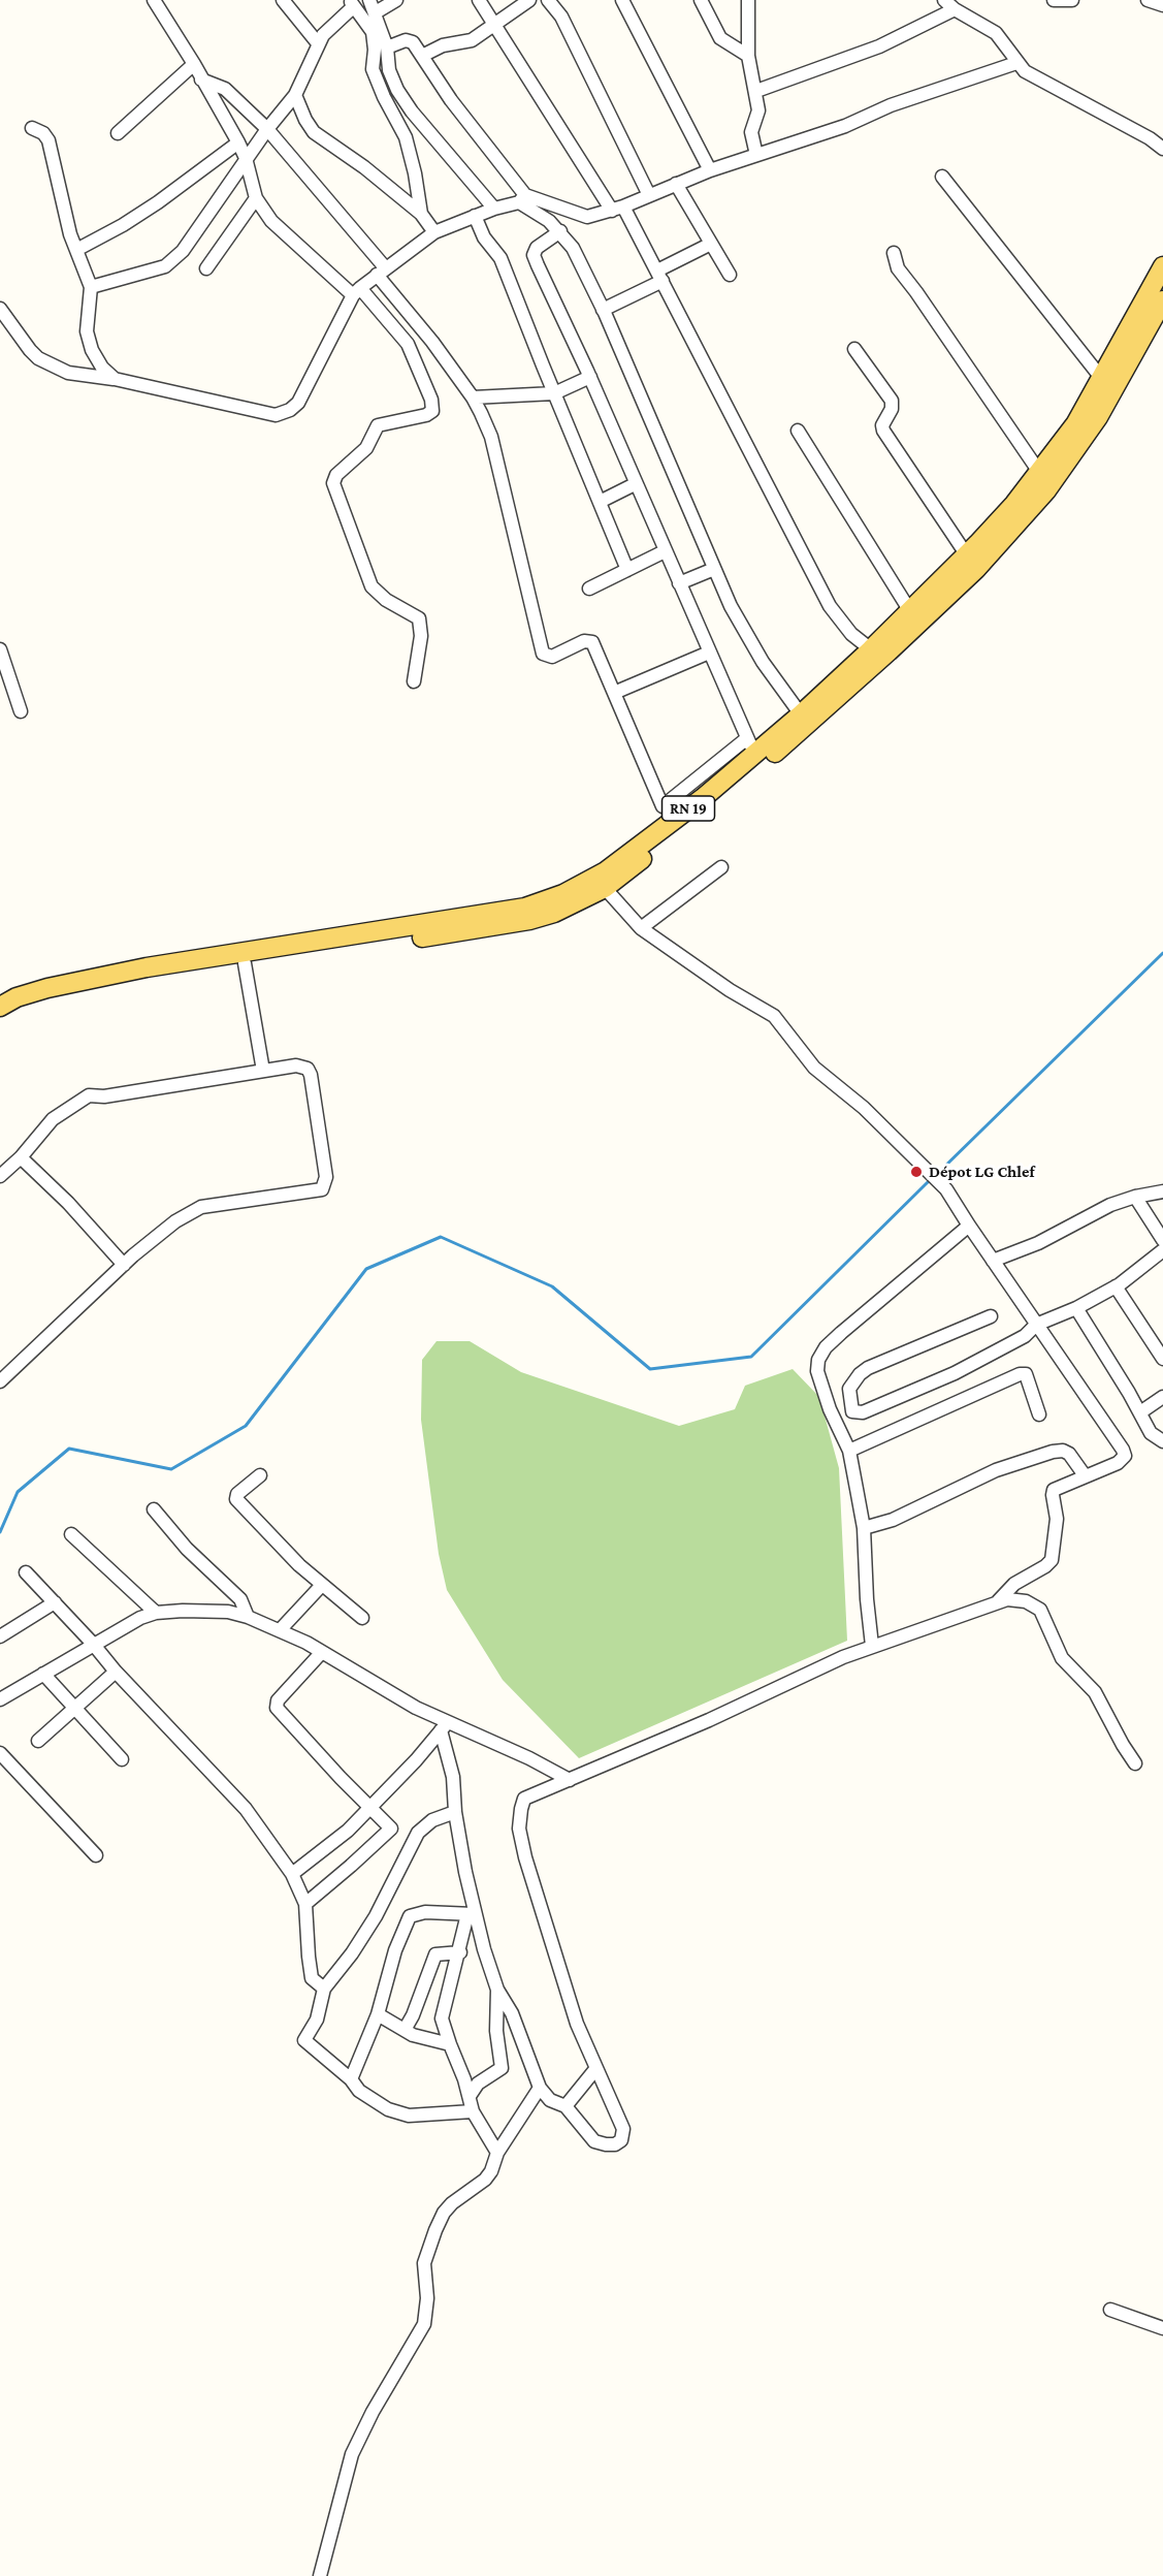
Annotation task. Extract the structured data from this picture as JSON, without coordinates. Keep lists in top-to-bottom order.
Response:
{
  "streets": {
    "main road": ["RN 19"]
  },
  "places": ["Dépot LG Chlef"]
}
